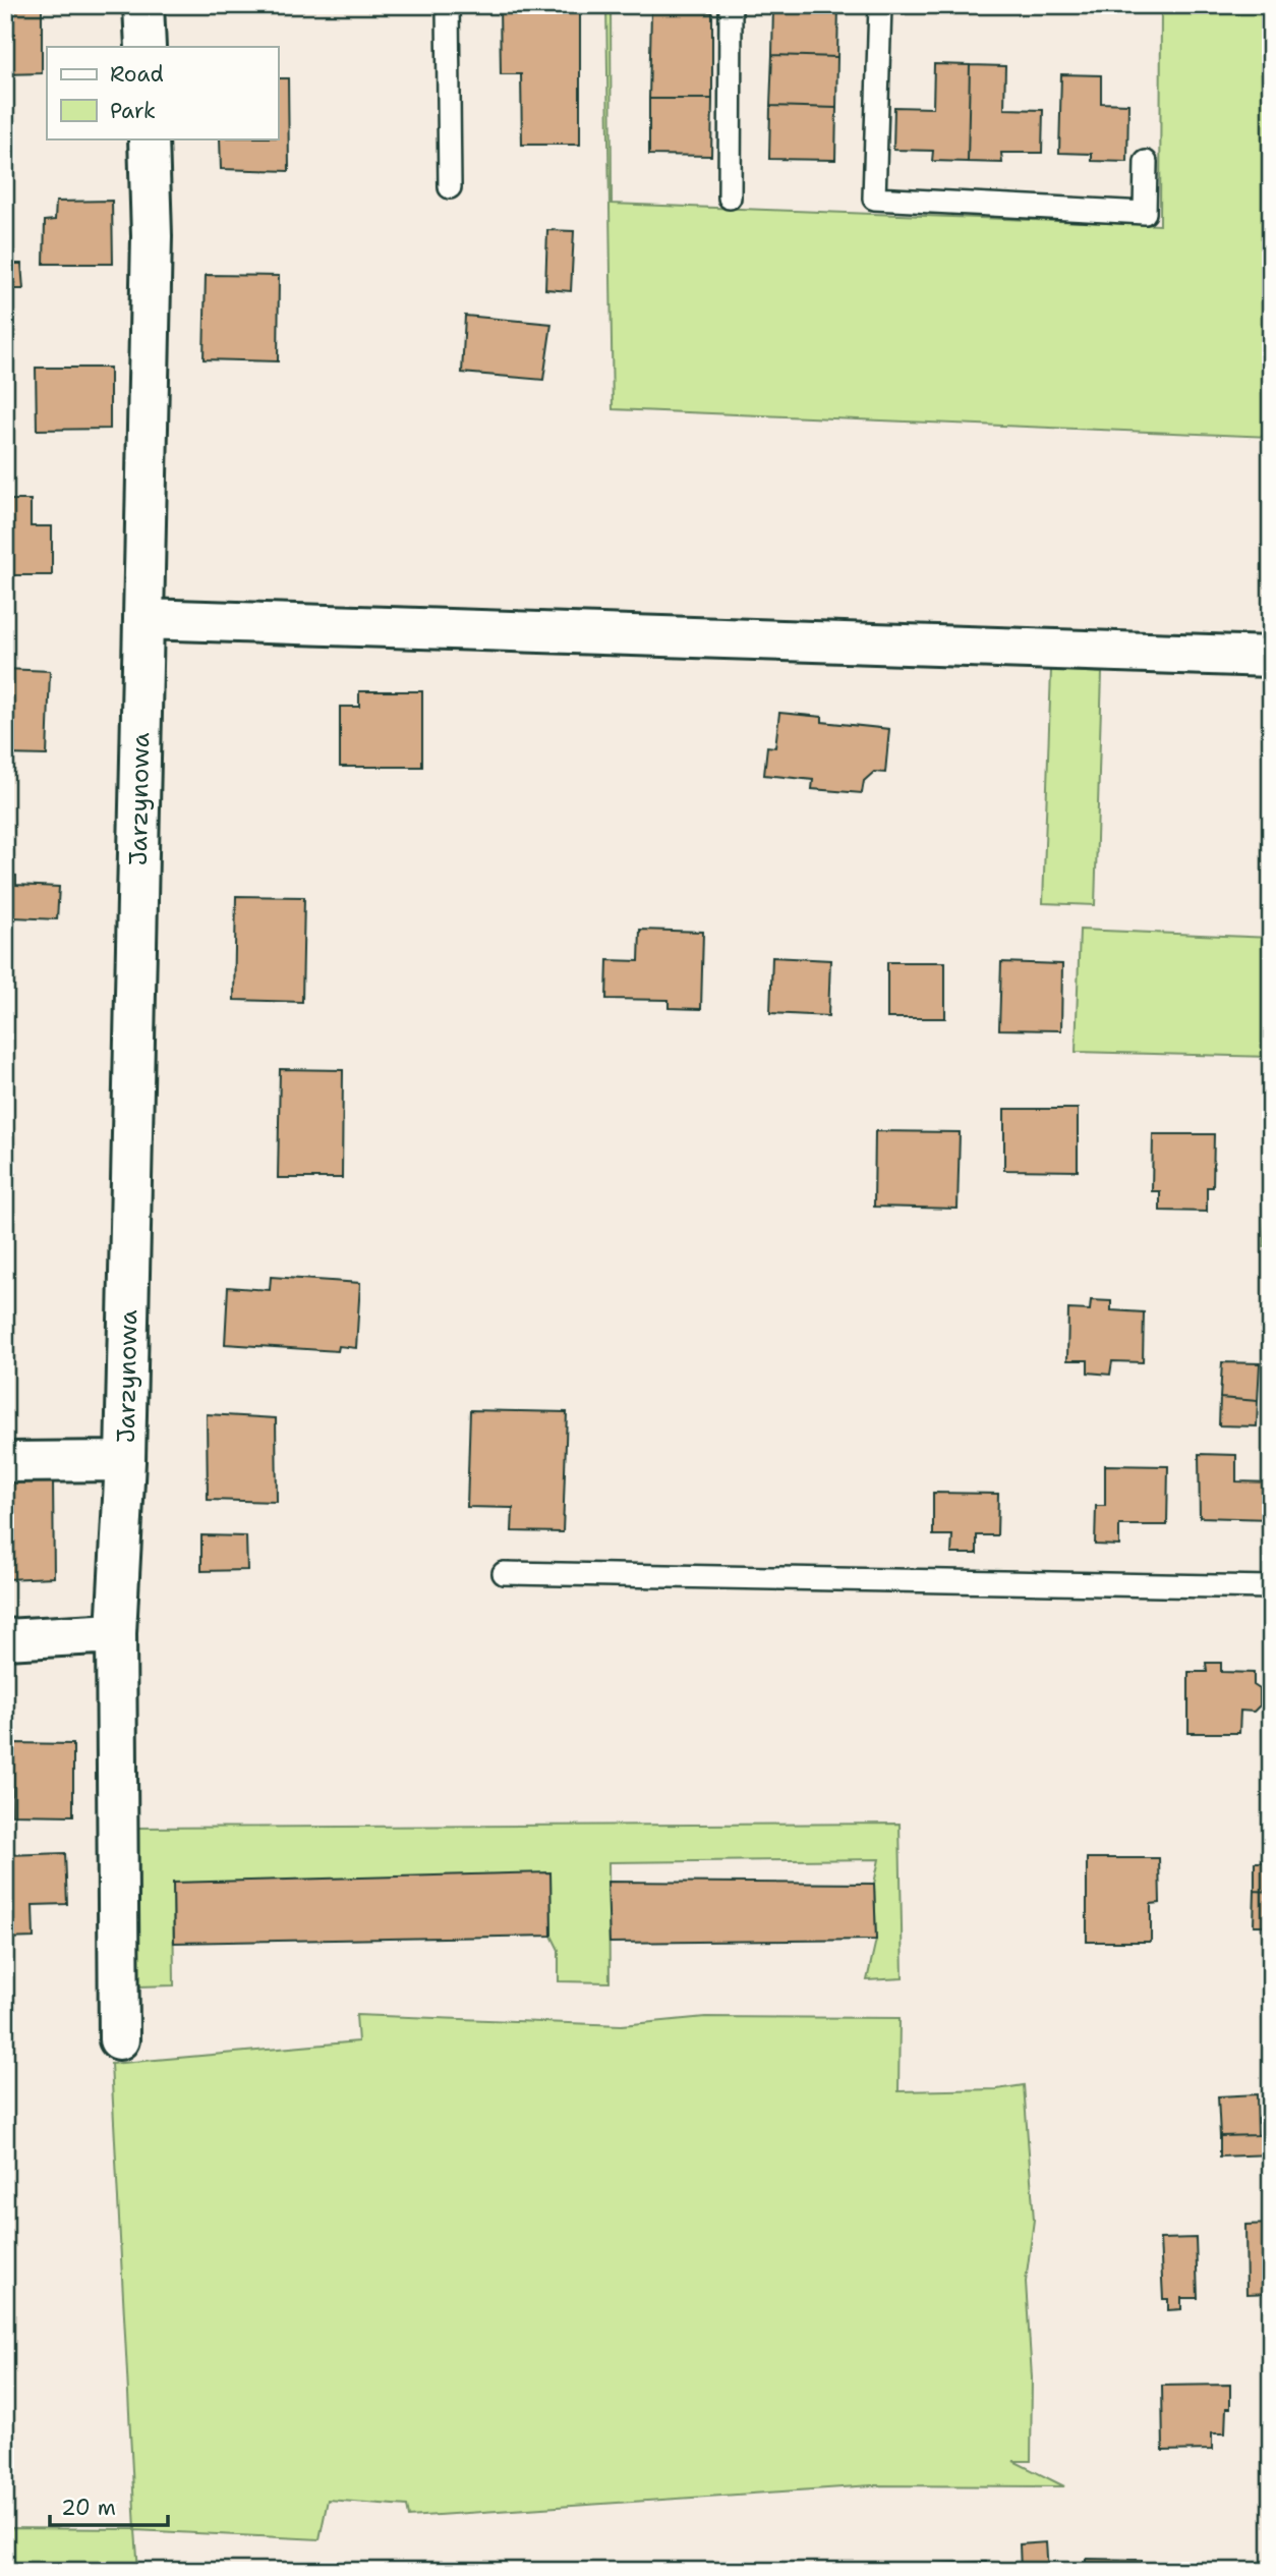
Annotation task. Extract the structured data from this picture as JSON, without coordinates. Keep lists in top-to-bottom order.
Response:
{
  "streets": {
    "street": ["Jarzynowa"]
  },
  "legend": ["Road", "Park"],
  "scale_bar": "20 m"
}
